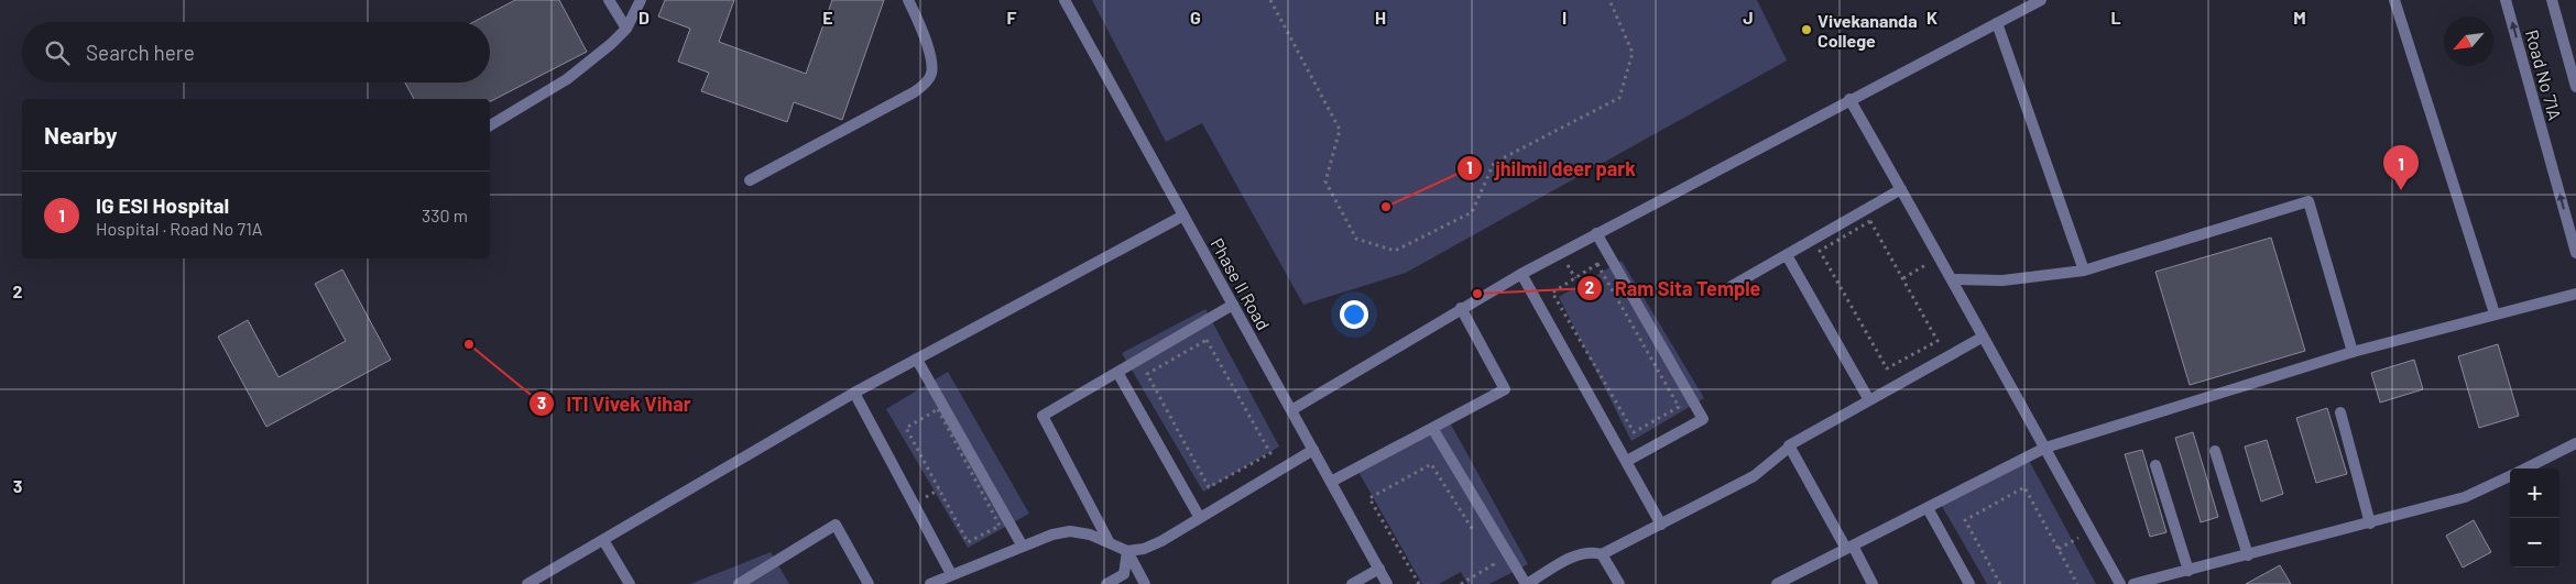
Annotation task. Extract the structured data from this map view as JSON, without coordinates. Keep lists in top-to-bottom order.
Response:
{
  "streets": {
    "street": ["Road No 71A", "Phase II Road"]
  },
  "places": [
    "Vivekananda College",
    "jhilmil deer park",
    "Ram Sita Temple",
    "ITI Vivek Vihar"
  ],
  "north": "bottom left",
  "page": {
    "search": "Search here",
    "heading": "Nearby",
    "pins": "1",
    "list": [
      {
        "mark": "1",
        "name": "IG ESI Hospital",
        "note": "Hospital · Road No 71A",
        "value": "330 m"
      }
    ],
    "map_buttons": ["+", "−"]
  },
  "grid": {
    "columns": [
      "D",
      "E",
      "F",
      "G",
      "H",
      "I",
      "J",
      "K",
      "L",
      "M"
    ],
    "rows": ["2", "3"]
  }
}
